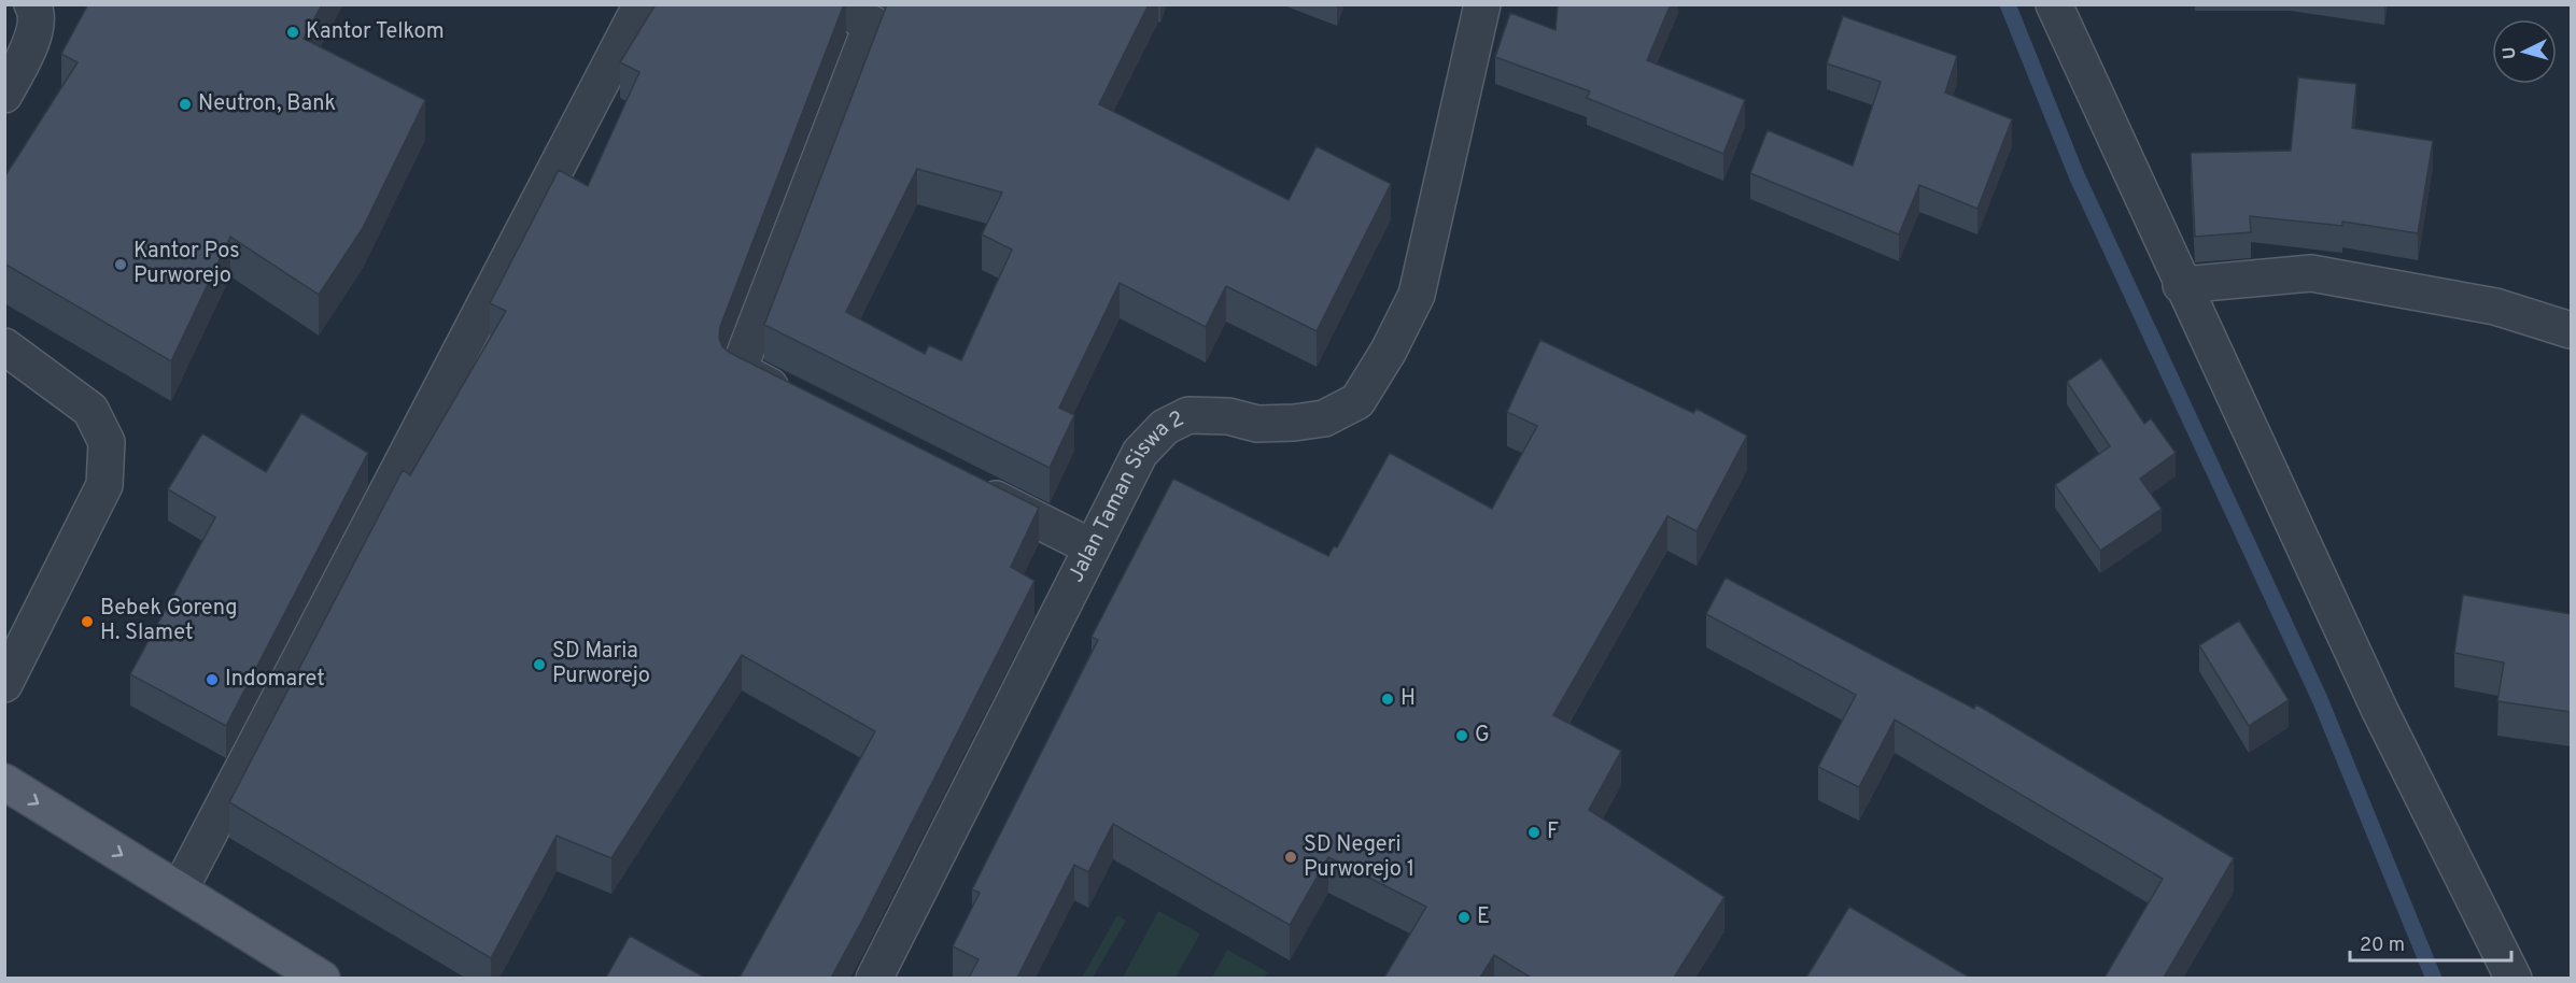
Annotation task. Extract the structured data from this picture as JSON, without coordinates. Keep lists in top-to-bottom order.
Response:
{
  "streets": {
    "street": ["Jalan Taman Siswa 2"]
  },
  "places": [
    "Kantor Telkom",
    "Neutron, Bank",
    "Kantor Pos Purworejo",
    "Bebek Goreng H. Slamet",
    "SD Maria Purworejo",
    "Indomaret",
    "H",
    "G",
    "F",
    "SD Negeri Purworejo 1",
    "E"
  ],
  "scale_bar": "20 m",
  "north": "left"
}
